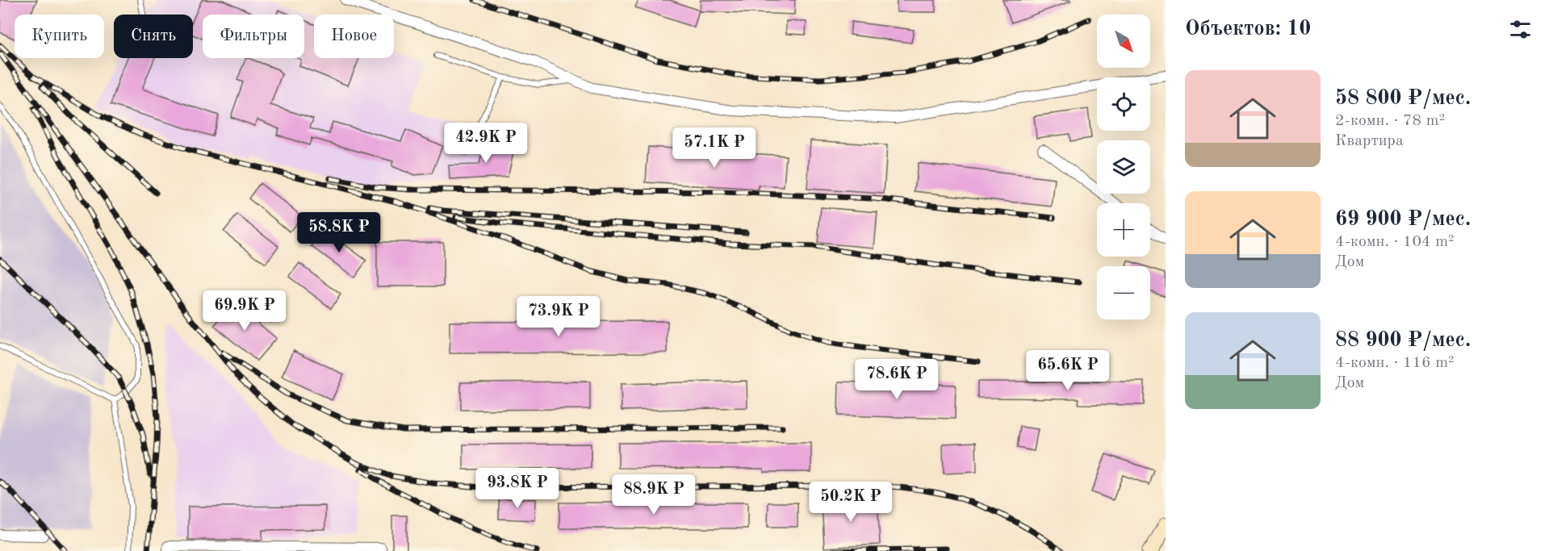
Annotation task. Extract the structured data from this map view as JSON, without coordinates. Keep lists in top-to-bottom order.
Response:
{
  "north": "bottom right",
  "page": {
    "heading": "Объектов: 10",
    "map_buttons": ["+", "−"],
    "chip": [
      "Купить",
      "Снять",
      "Фильтры",
      "Новое"
    ],
    "list": [
      {
        "name": "58 800 ₽/мес.",
        "note": "2-комн. · 78 m² · Квартира"
      },
      {
        "name": "69 900 ₽/мес.",
        "note": "4-комн. · 104 m² · Дом"
      },
      {
        "name": "88 900 ₽/мес.",
        "note": "4-комн. · 116 m² · Дом"
      }
    ],
    "price": [
      "42.9K ₽",
      "57.1K ₽",
      "58.8K ₽",
      "69.9K ₽",
      "73.9K ₽",
      "65.6K ₽",
      "78.6K ₽",
      "93.8K ₽",
      "88.9K ₽",
      "50.2K ₽"
    ]
  }
}
